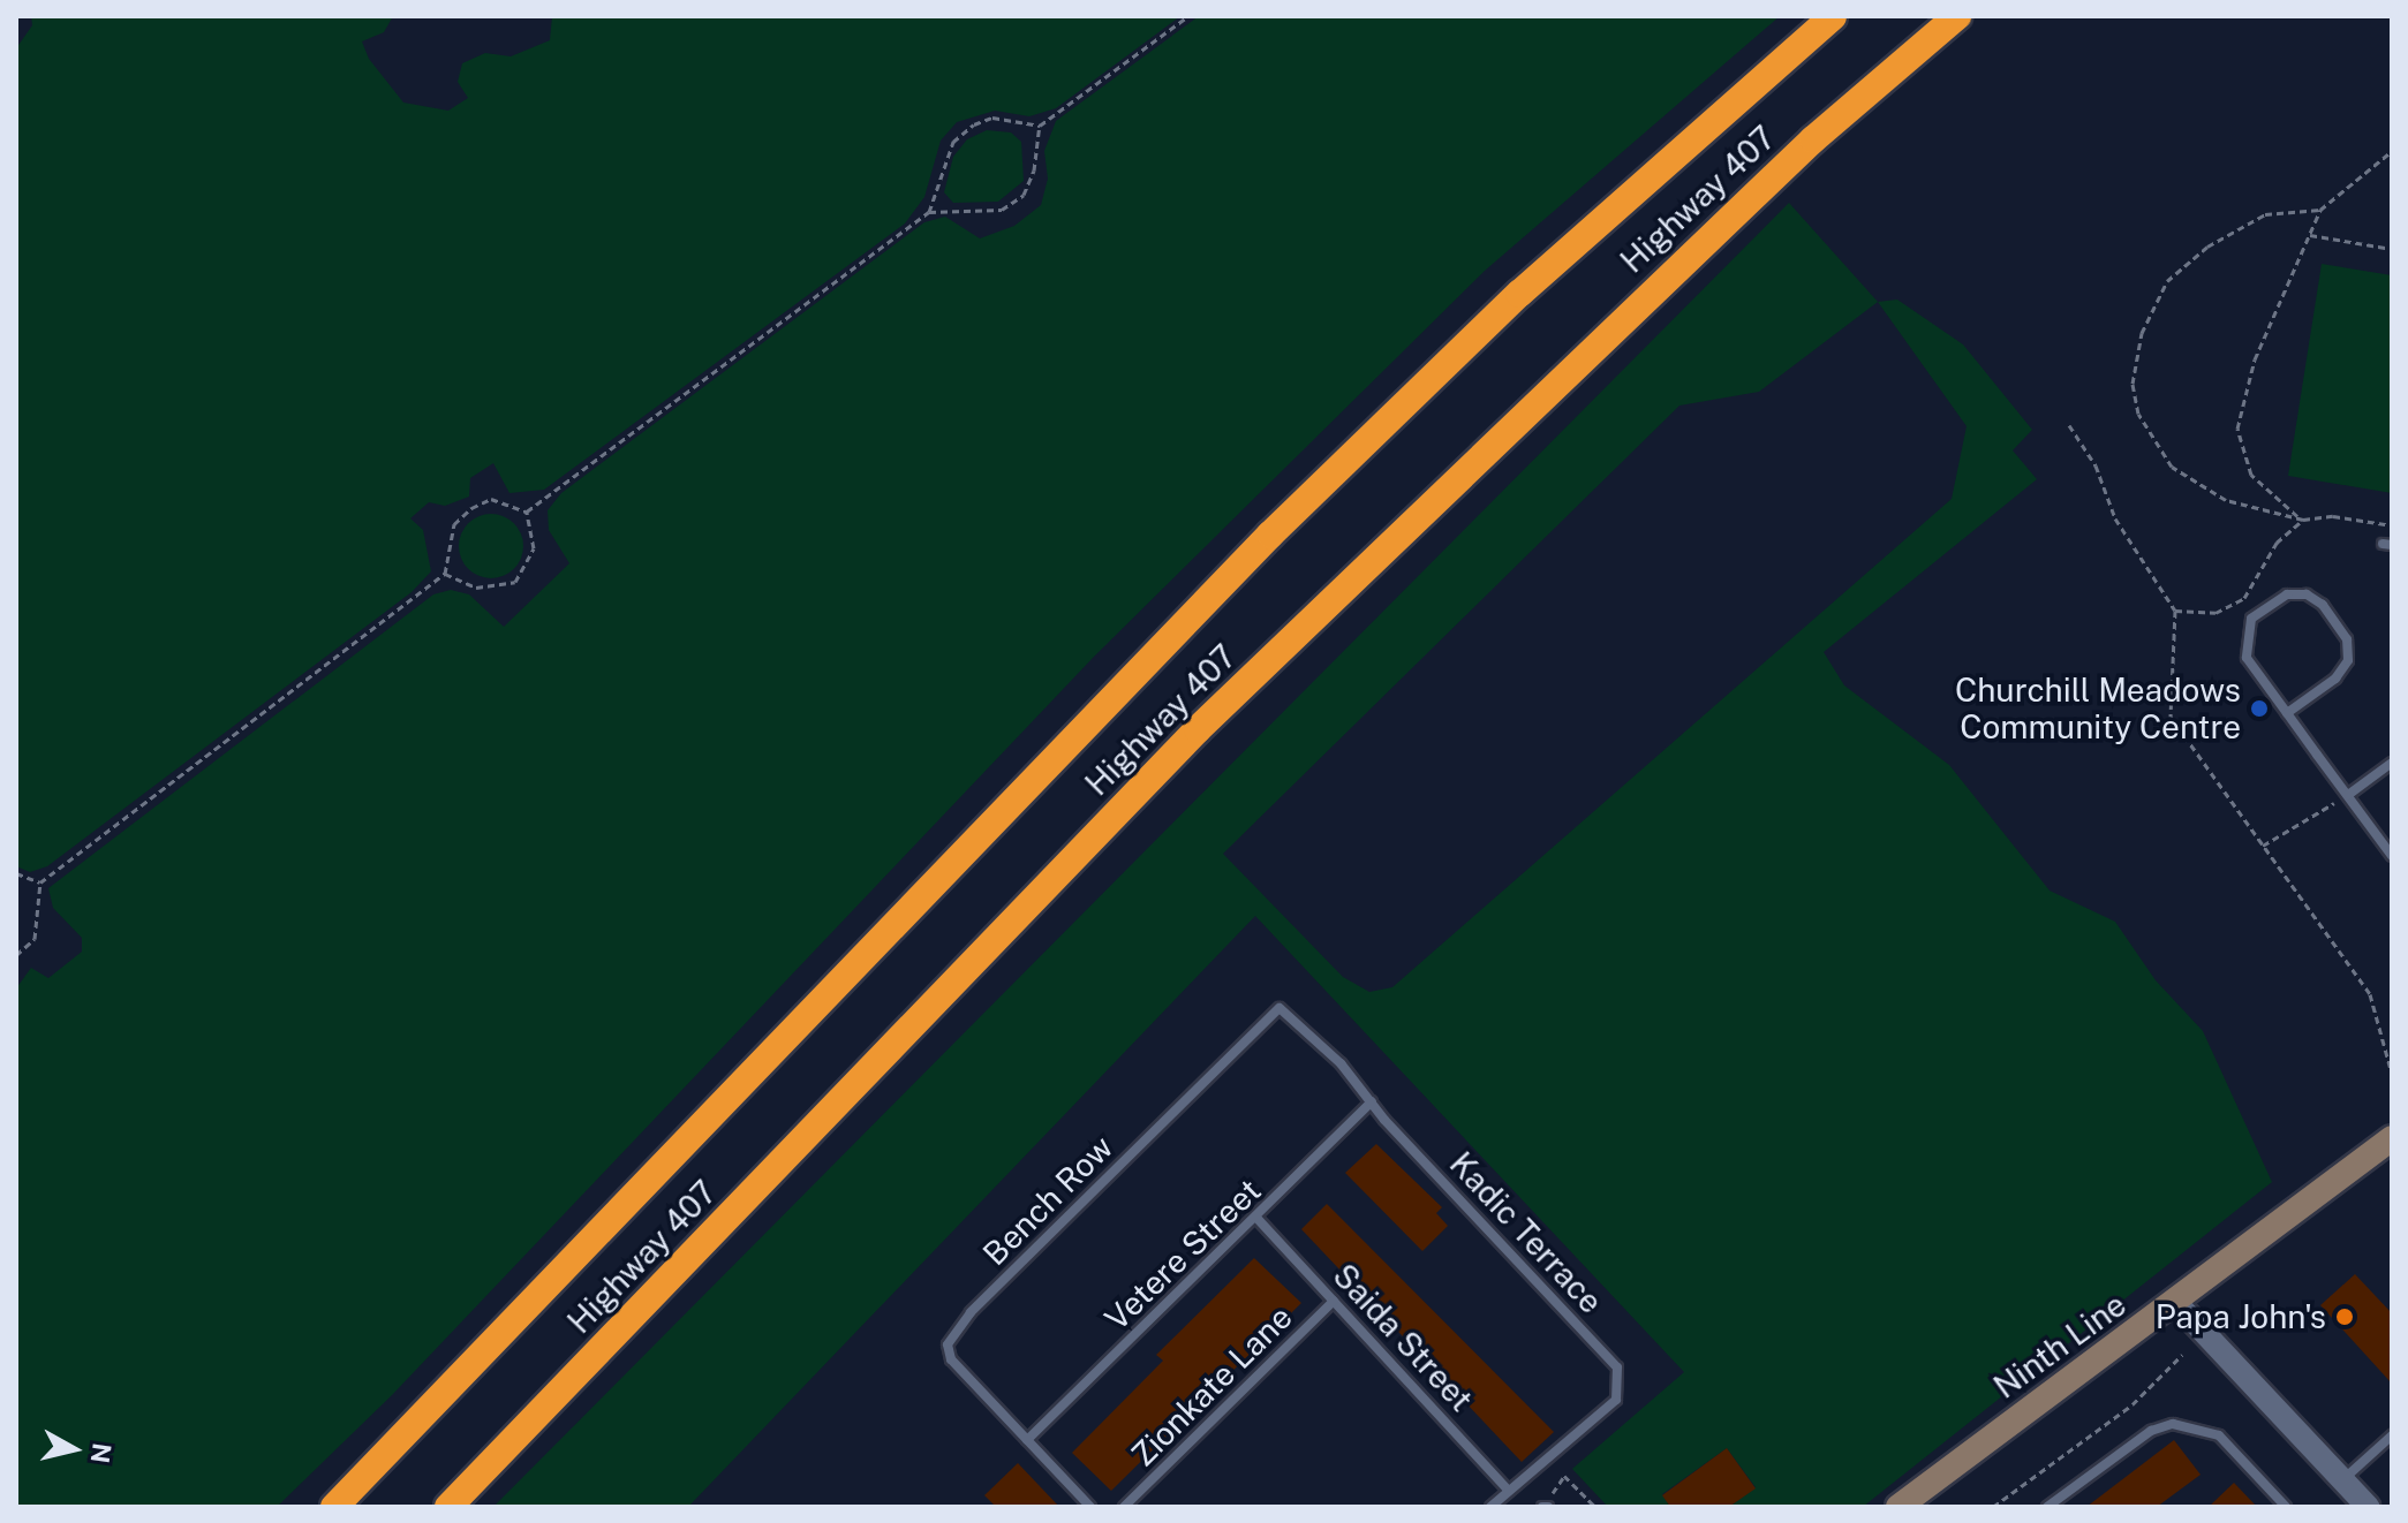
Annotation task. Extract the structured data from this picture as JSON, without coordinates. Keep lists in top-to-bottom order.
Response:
{
  "streets": {
    "highway": ["Highway 407"],
    "main road": ["Ninth Line"],
    "lane": [
      "Bench Row",
      "Kadic Terrace",
      "Vetere Street",
      "Saida Street",
      "Zionkate Lane"
    ]
  },
  "crossings": [
    ["Bench Row", "Kadic Terrace"],
    ["Bench Row", "Vetere Street"],
    ["Kadic Terrace", "Vetere Street"],
    ["Kadic Terrace", "Saida Street"],
    ["Vetere Street", "Saida Street"],
    ["Saida Street", "Zionkate Lane"]
  ],
  "places": ["Churchill Meadows Community Centre", "Papa John's"],
  "north": "right"
}
